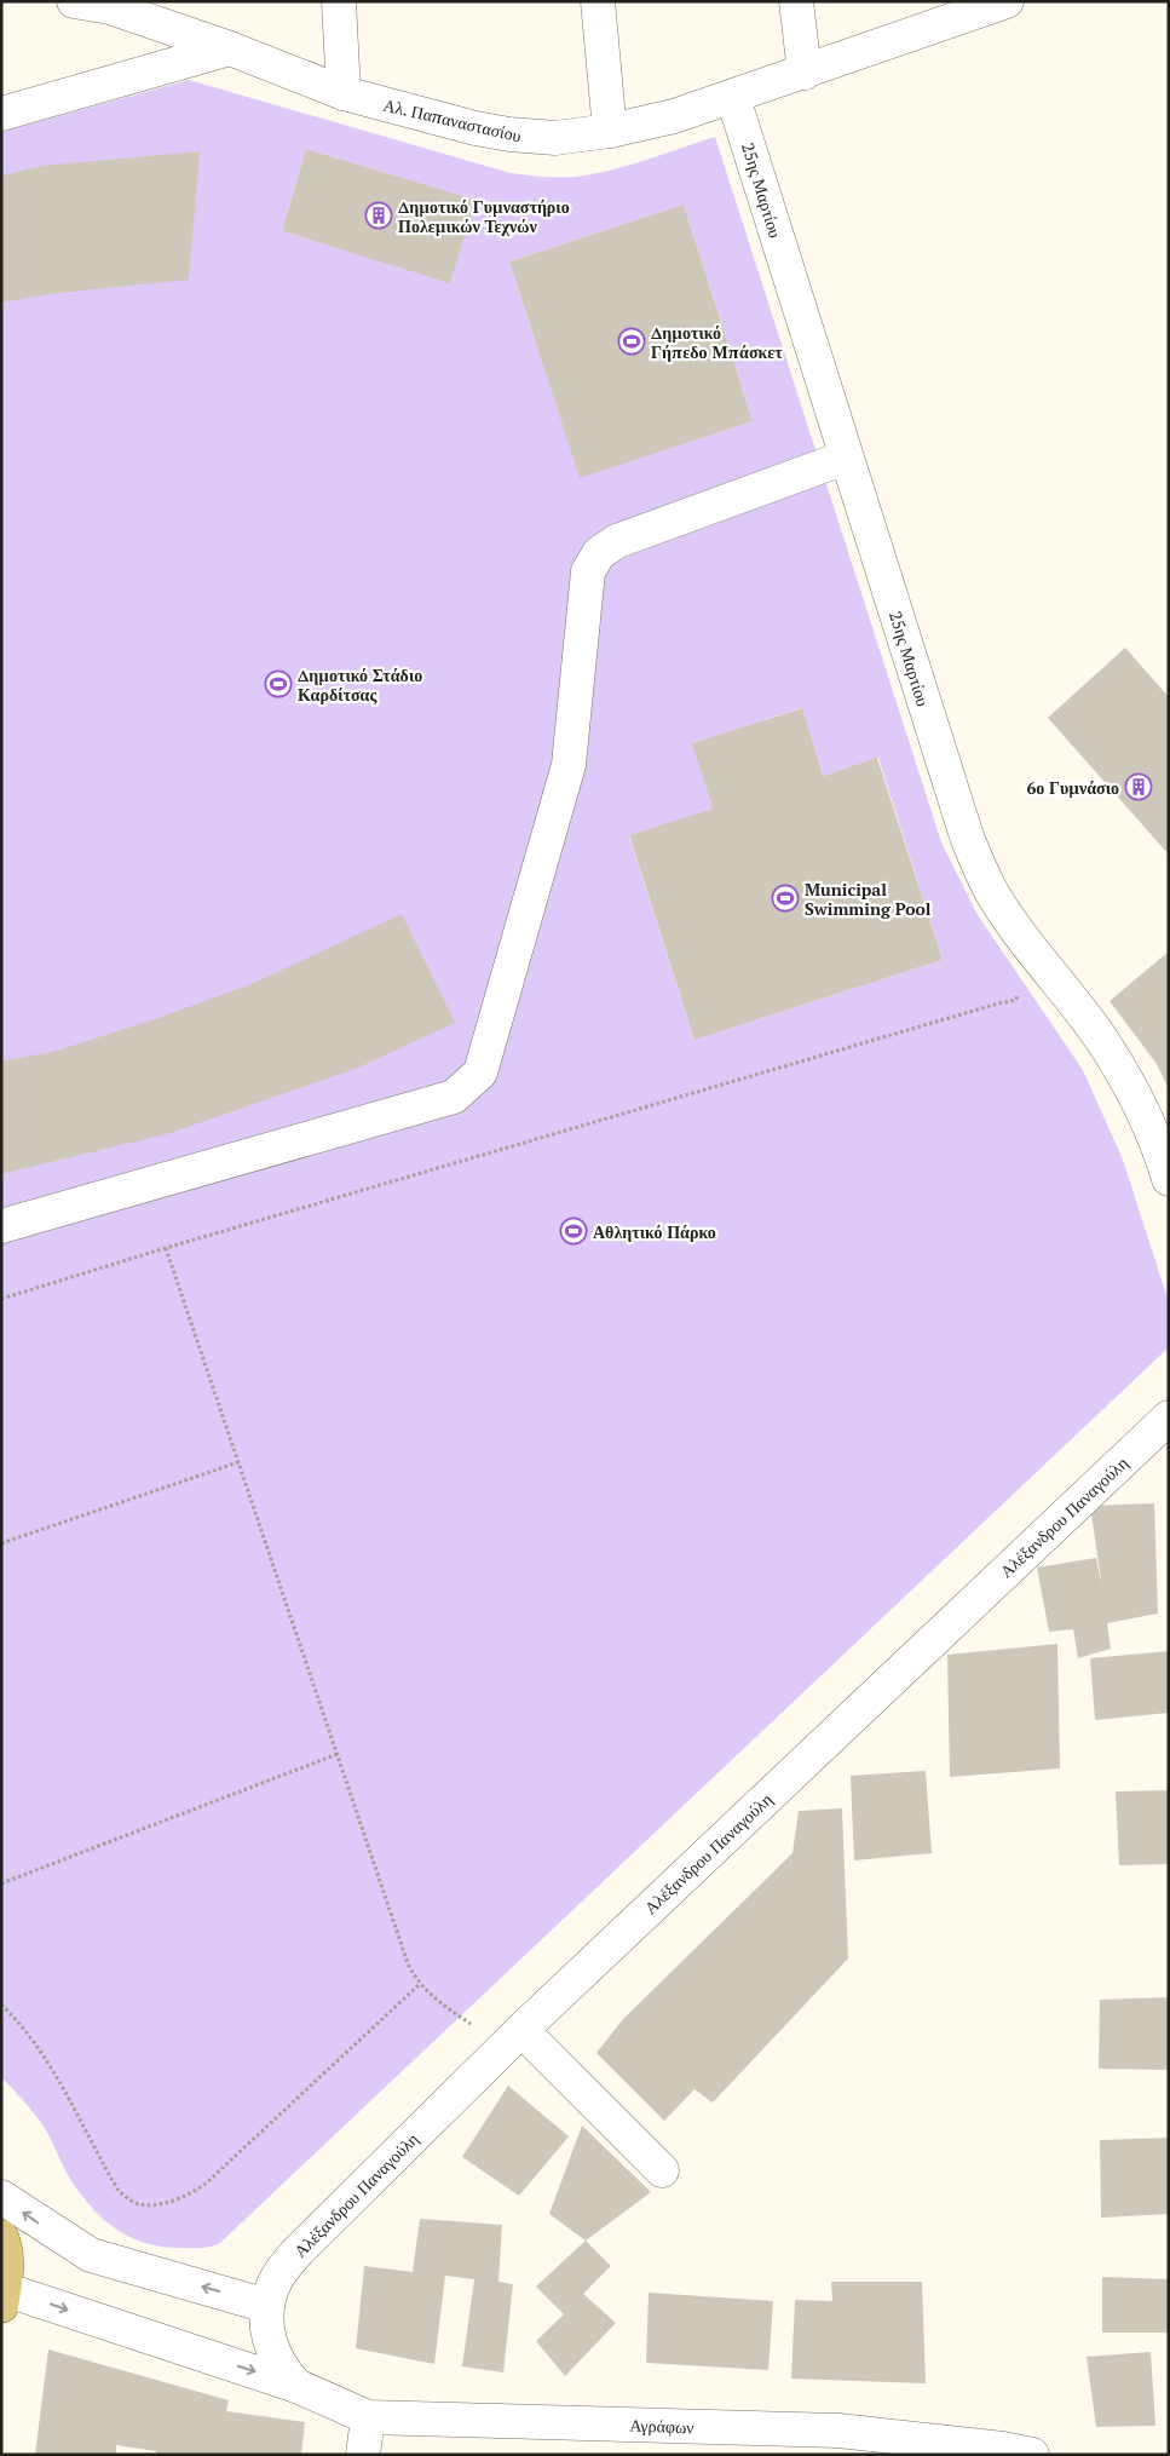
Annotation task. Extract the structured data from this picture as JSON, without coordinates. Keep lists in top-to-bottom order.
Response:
{
  "streets": {
    "street": [
      "Αλ. Παπαναστασίου",
      "25ης Μαρτίου",
      "Αλέξανδρου Παναγούλη",
      "Αγράφων"
    ]
  },
  "crossings": [
    ["Αλ. Παπαναστασίου", "25ης Μαρτίου"]
  ],
  "places": {
    "building": ["Δημοτικό Γυμναστήριο Πολεμικών Τεχνών", "6ο Γυμνάσιο"],
    "sports": [
      "Δημοτικό Γήπεδο Μπάσκετ",
      "Δημοτικό Στάδιο Καρδίτσας",
      "Municipal Swimming Pool",
      "Αθλητικό Πάρκο"
    ]
  }
}
